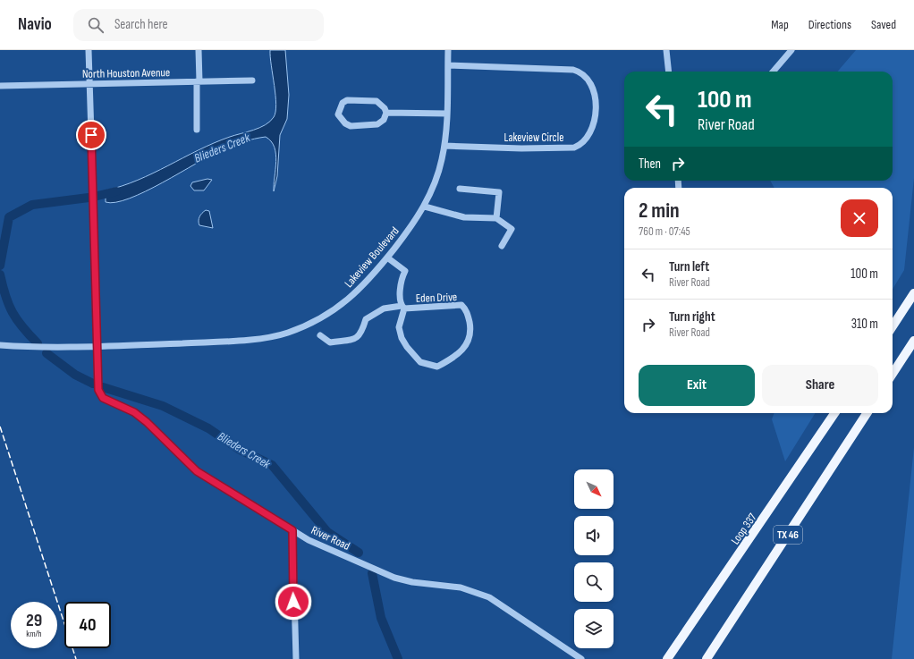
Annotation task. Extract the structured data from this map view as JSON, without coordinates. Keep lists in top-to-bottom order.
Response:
{
  "streets": {
    "main road": ["Loop 337", "TX 46"],
    "street": [
      "North Houston Avenue",
      "Lakeview Circle",
      "Lakeview Boulevard",
      "Eden Drive",
      "River Road"
    ]
  },
  "crossings": [
    ["North Houston Avenue", "River Road"],
    ["Lakeview Circle", "Lakeview Boulevard"],
    ["Lakeview Boulevard", "Eden Drive"],
    ["Lakeview Boulevard", "River Road"]
  ],
  "water": ["Blieders Creek"],
  "north": "bottom right",
  "page": {
    "header": "Navio",
    "search": "Search here",
    "nav": ["Map", "Directions", "Saved"],
    "turn": ["100 m", "River Road"],
    "then": "Then",
    "heading": ["2 min", "760 m · 07:45"],
    "list": [
      {
        "name": "Turn left",
        "note": "River Road",
        "value": "100 m"
      },
      {
        "name": "Turn right",
        "note": "River Road",
        "value": "310 m"
      }
    ],
    "buttons": ["Exit", "Share"],
    "speed": "29 km/h",
    "limit": "40"
  }
}
